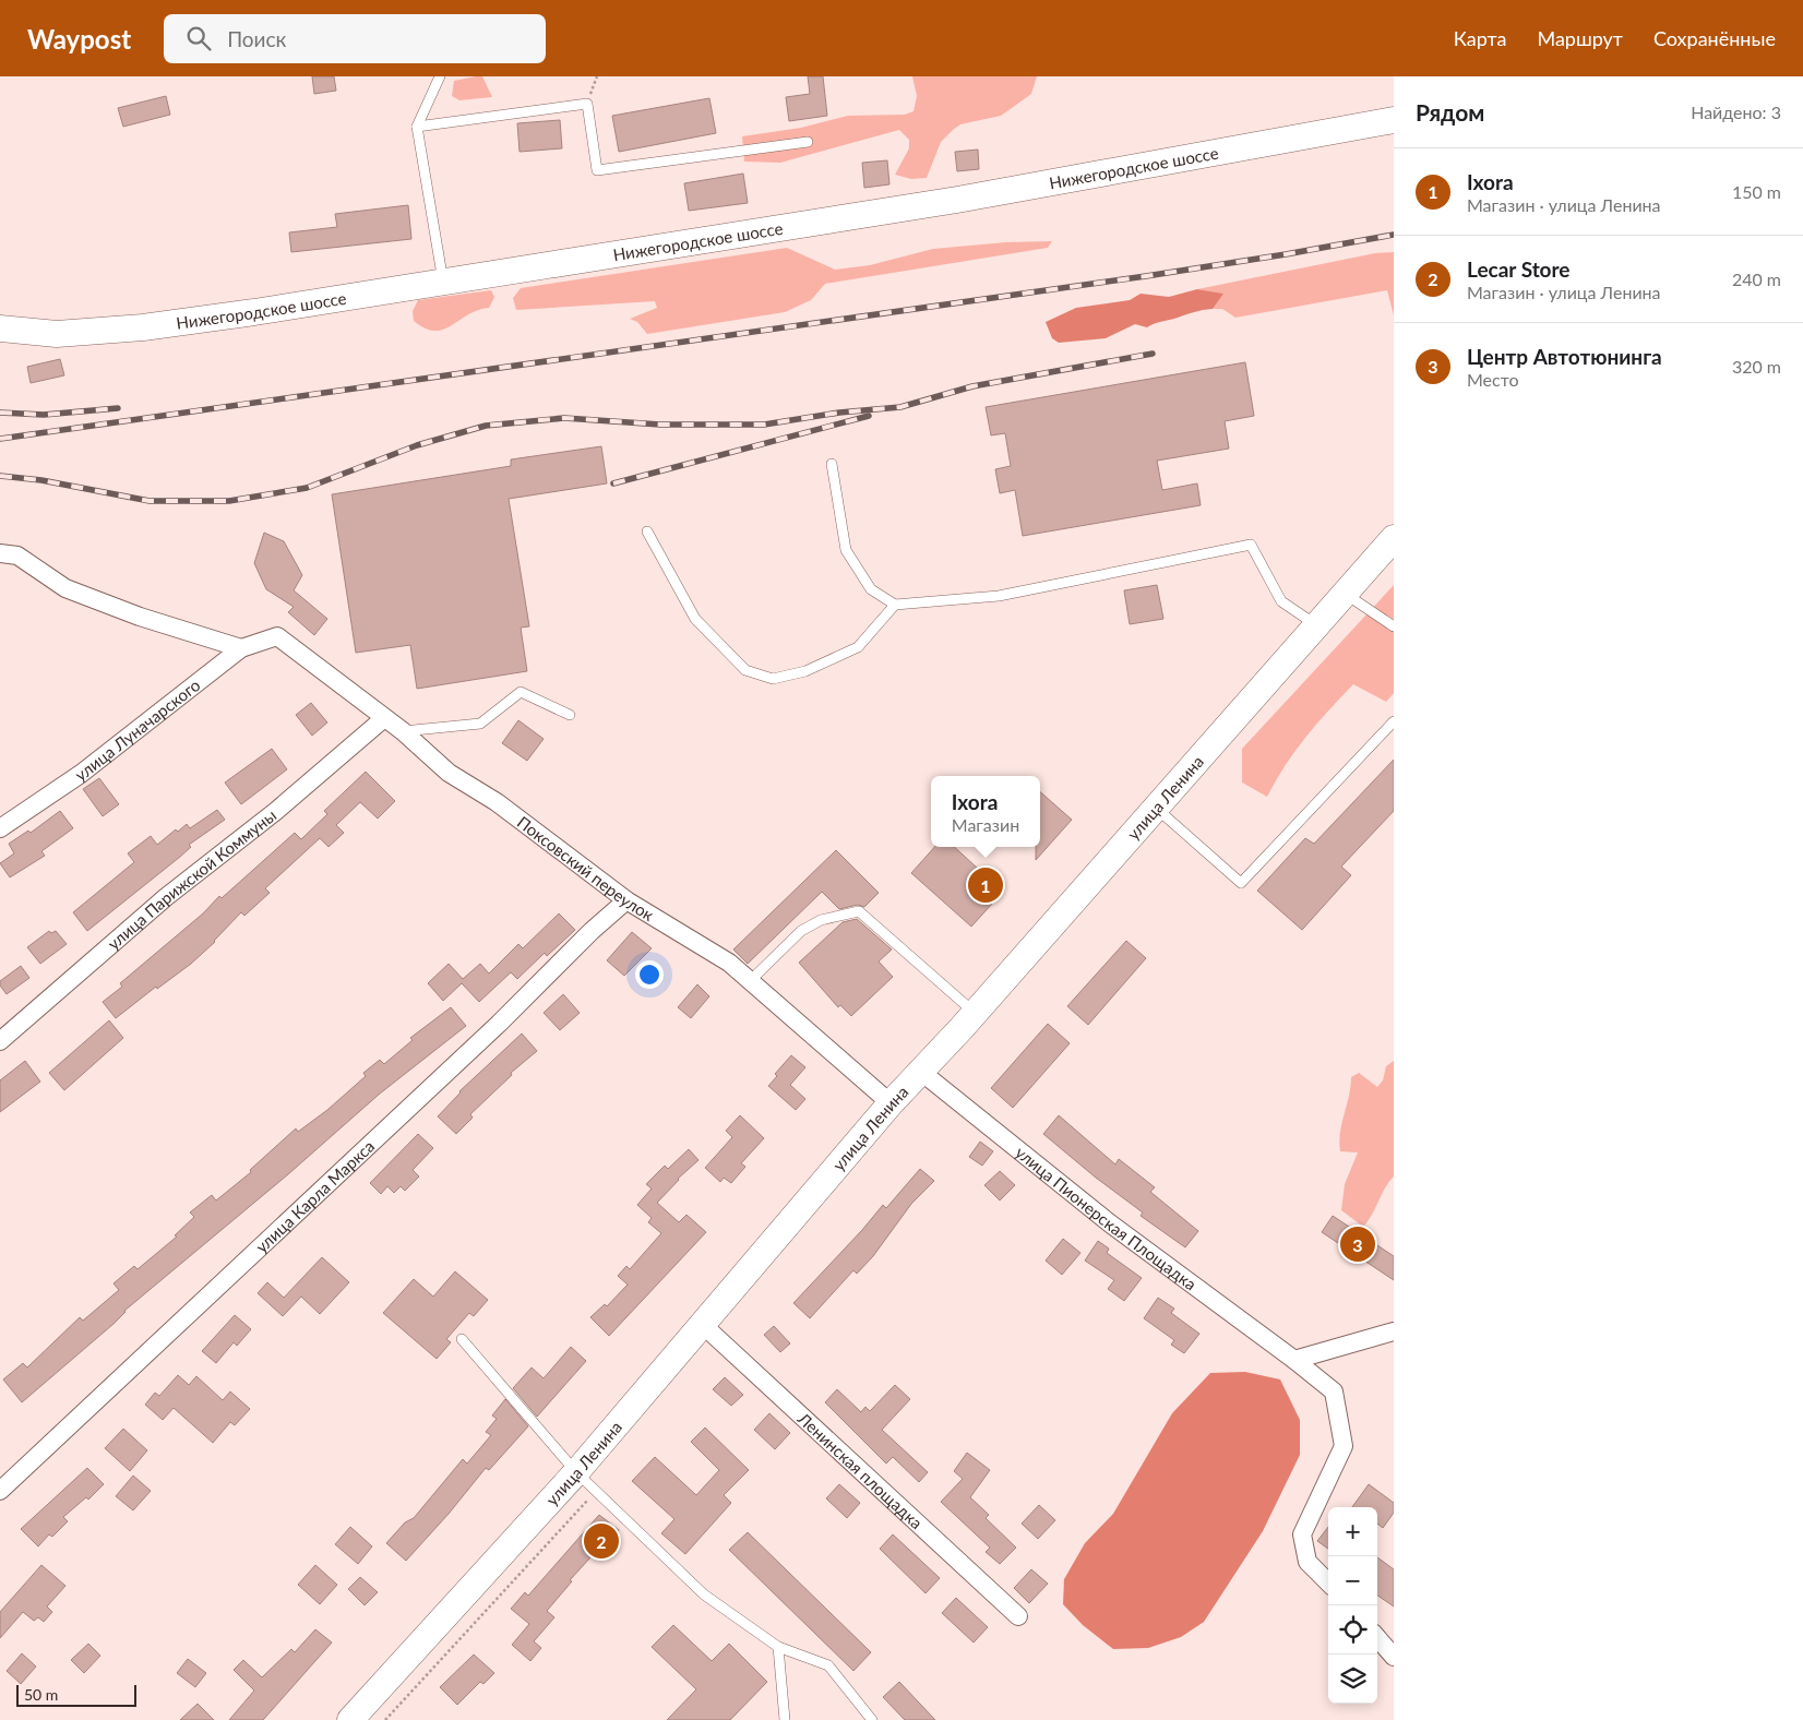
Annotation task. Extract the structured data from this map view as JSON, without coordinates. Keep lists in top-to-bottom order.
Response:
{
  "streets": {
    "main road": ["Нижегородское шоссе", "улица Ленина"],
    "street": [
      "улица Луначарского",
      "Поксовский переулок",
      "улица Парижской Коммуны",
      "улица Карла Маркса",
      "улица Пионерская Площадка",
      "Ленинская площадка"
    ]
  },
  "crossings": [
    ["улица Луначарского", "Поксовский переулок"],
    ["улица Ленина", "Поксовский переулок"],
    ["улица Ленина", "улица Пионерская Площадка"],
    ["улица Ленина", "Ленинская площадка"],
    ["Поксовский переулок", "улица Парижской Коммуны"],
    ["Поксовский переулок", "улица Карла Маркса"]
  ],
  "scale_bar": "50 m",
  "page": {
    "header": "Waypost",
    "search": "Поиск",
    "nav": ["Карта", "Маршрут", "Сохранённые"],
    "heading": ["Рядом", "Найдено: 3"],
    "list": [
      {
        "mark": "1",
        "name": "Ixora",
        "note": "Магазин · улица Ленина",
        "value": "150 m"
      },
      {
        "mark": "2",
        "name": "Lecar Store",
        "note": "Магазин · улица Ленина",
        "value": "240 m"
      },
      {
        "mark": "3",
        "name": "Центр Автотюнинга",
        "note": "Место",
        "value": "320 m"
      }
    ],
    "popup": ["Ixora", "Магазин"],
    "pins": ["1", "3", "2"],
    "map_buttons": ["+", "−"],
    "scale": "50 m"
  }
}
